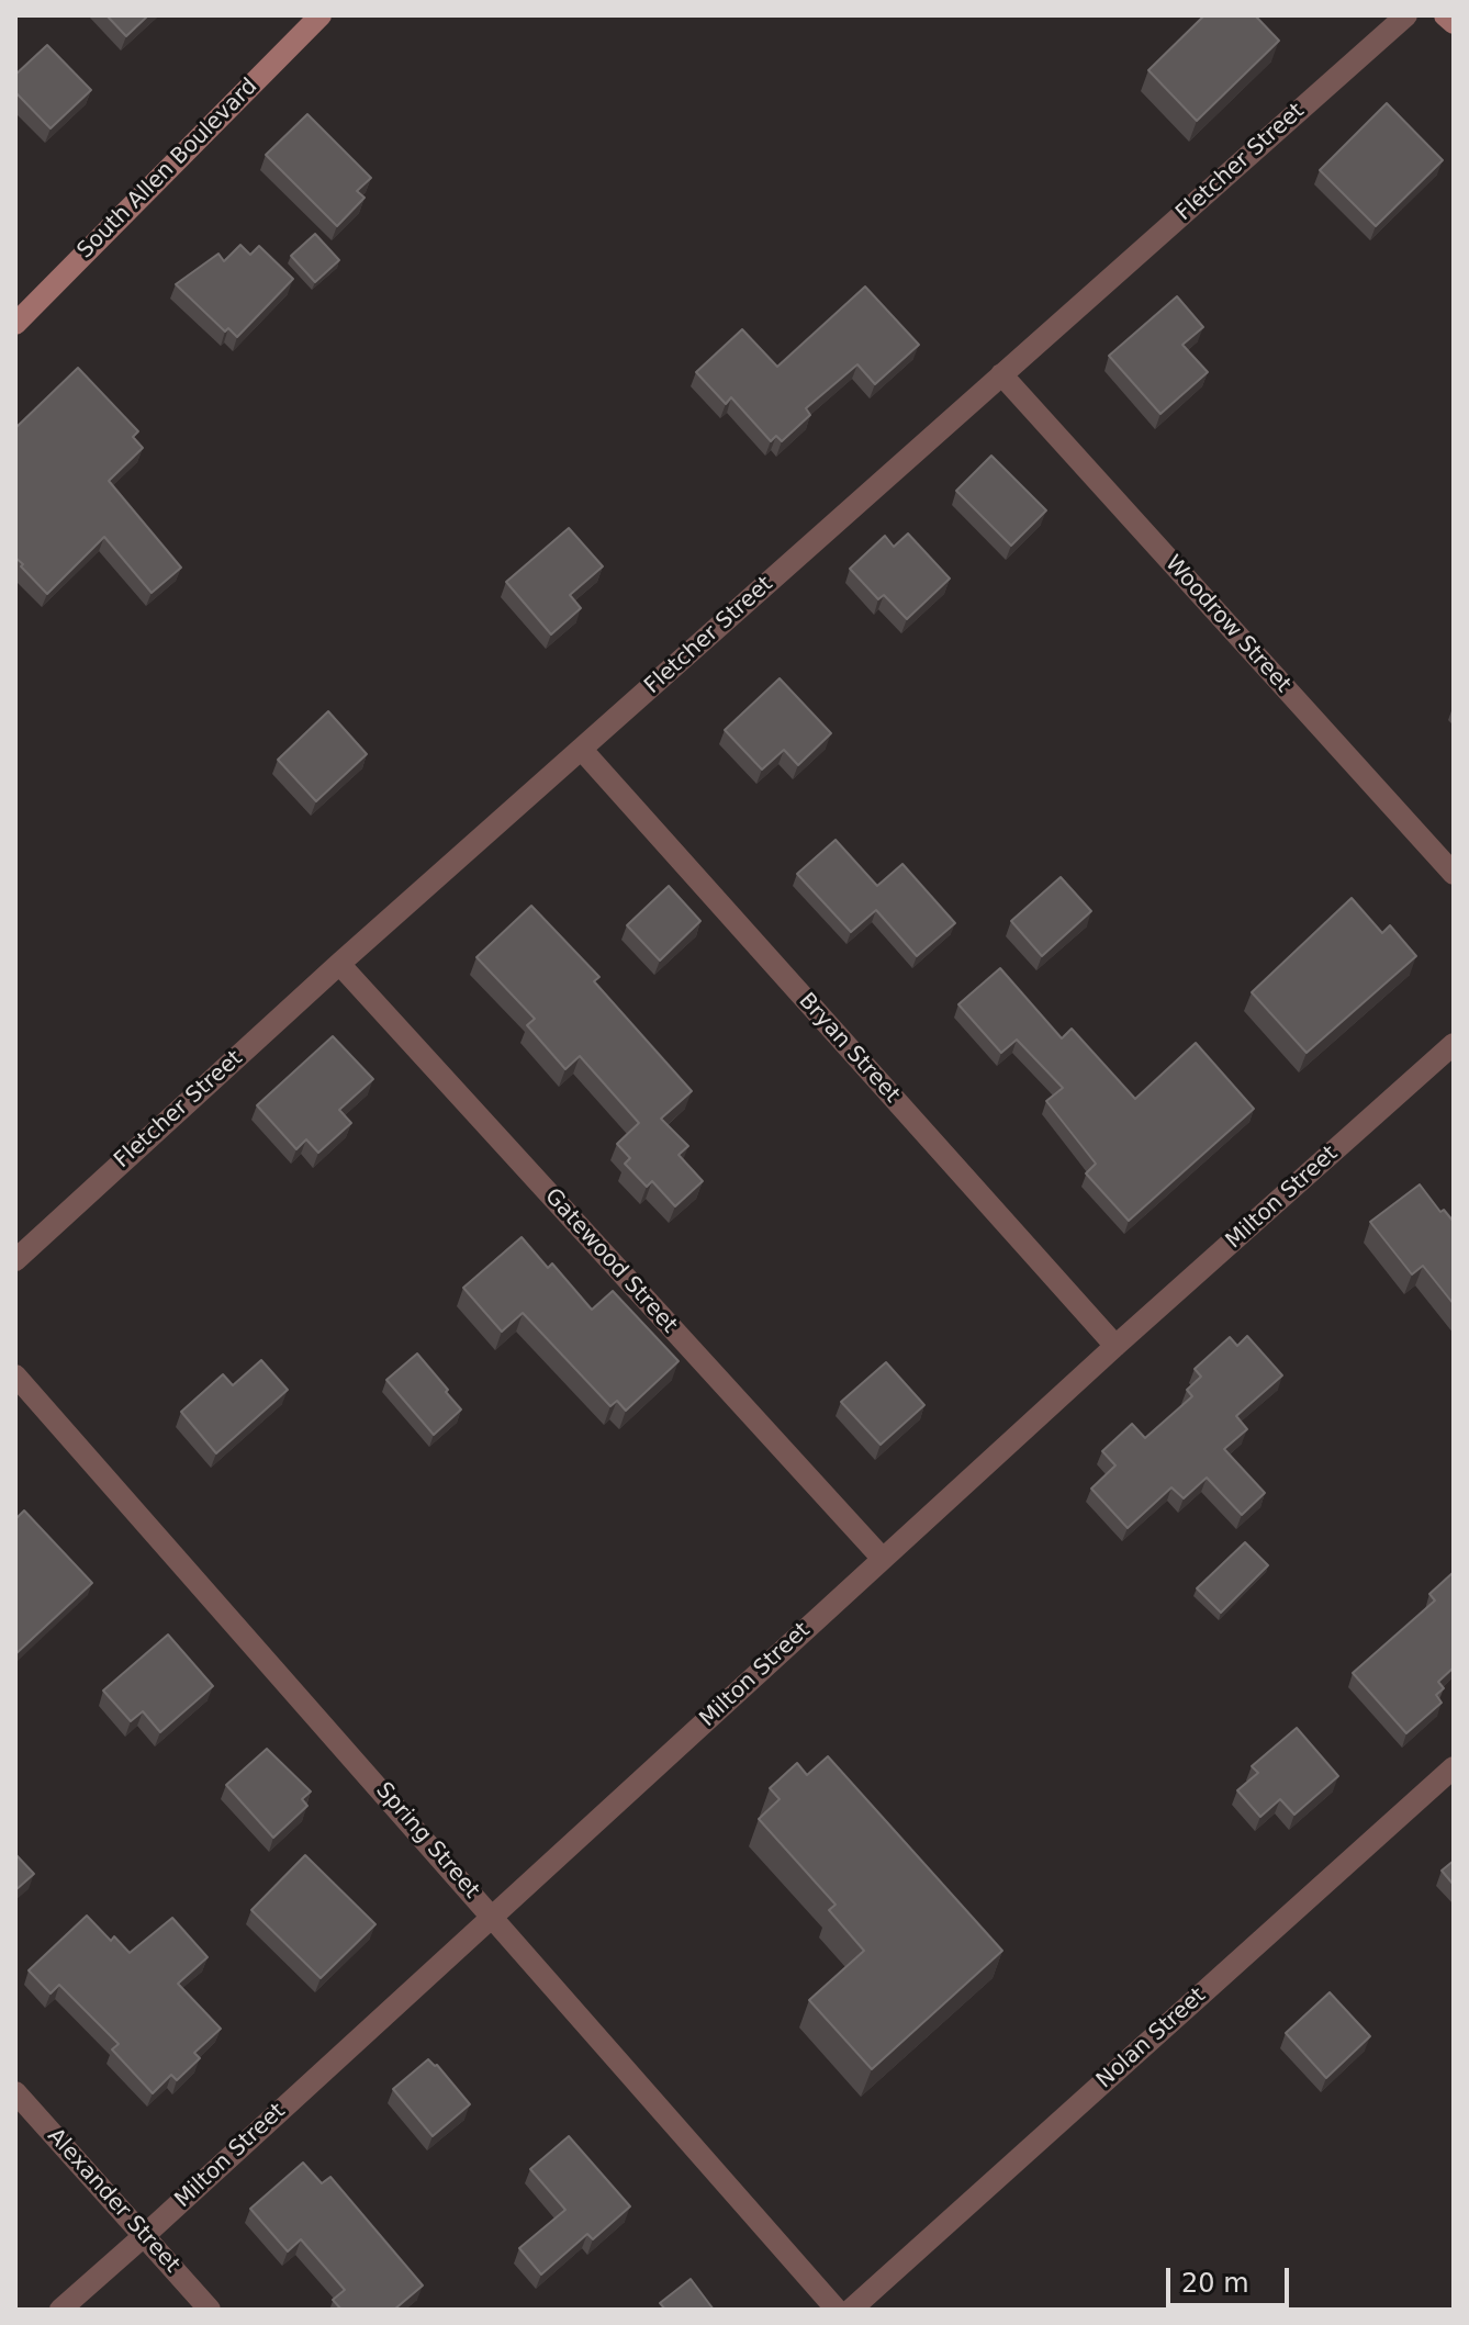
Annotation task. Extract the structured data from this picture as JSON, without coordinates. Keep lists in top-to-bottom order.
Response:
{
  "streets": {
    "street": [
      "Fletcher Street",
      "South Allen Boulevard",
      "Woodrow Street",
      "Bryan Street",
      "Milton Street",
      "Gatewood Street",
      "Spring Street",
      "Nolan Street",
      "Alexander Street"
    ]
  },
  "crossings": [
    ["Fletcher Street", "Woodrow Street"],
    ["Fletcher Street", "Bryan Street"],
    ["Fletcher Street", "Gatewood Street"],
    ["Bryan Street", "Milton Street"],
    ["Milton Street", "Gatewood Street"],
    ["Milton Street", "Spring Street"],
    ["Milton Street", "Alexander Street"]
  ],
  "scale_bar": "20 m"
}
